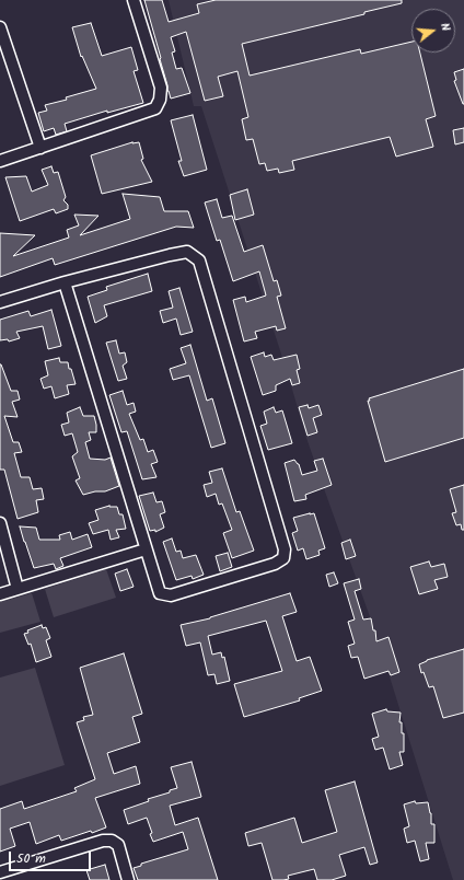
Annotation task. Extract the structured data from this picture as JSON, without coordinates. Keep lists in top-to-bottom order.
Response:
{
  "scale_bar": "50 m",
  "north": "right"
}
